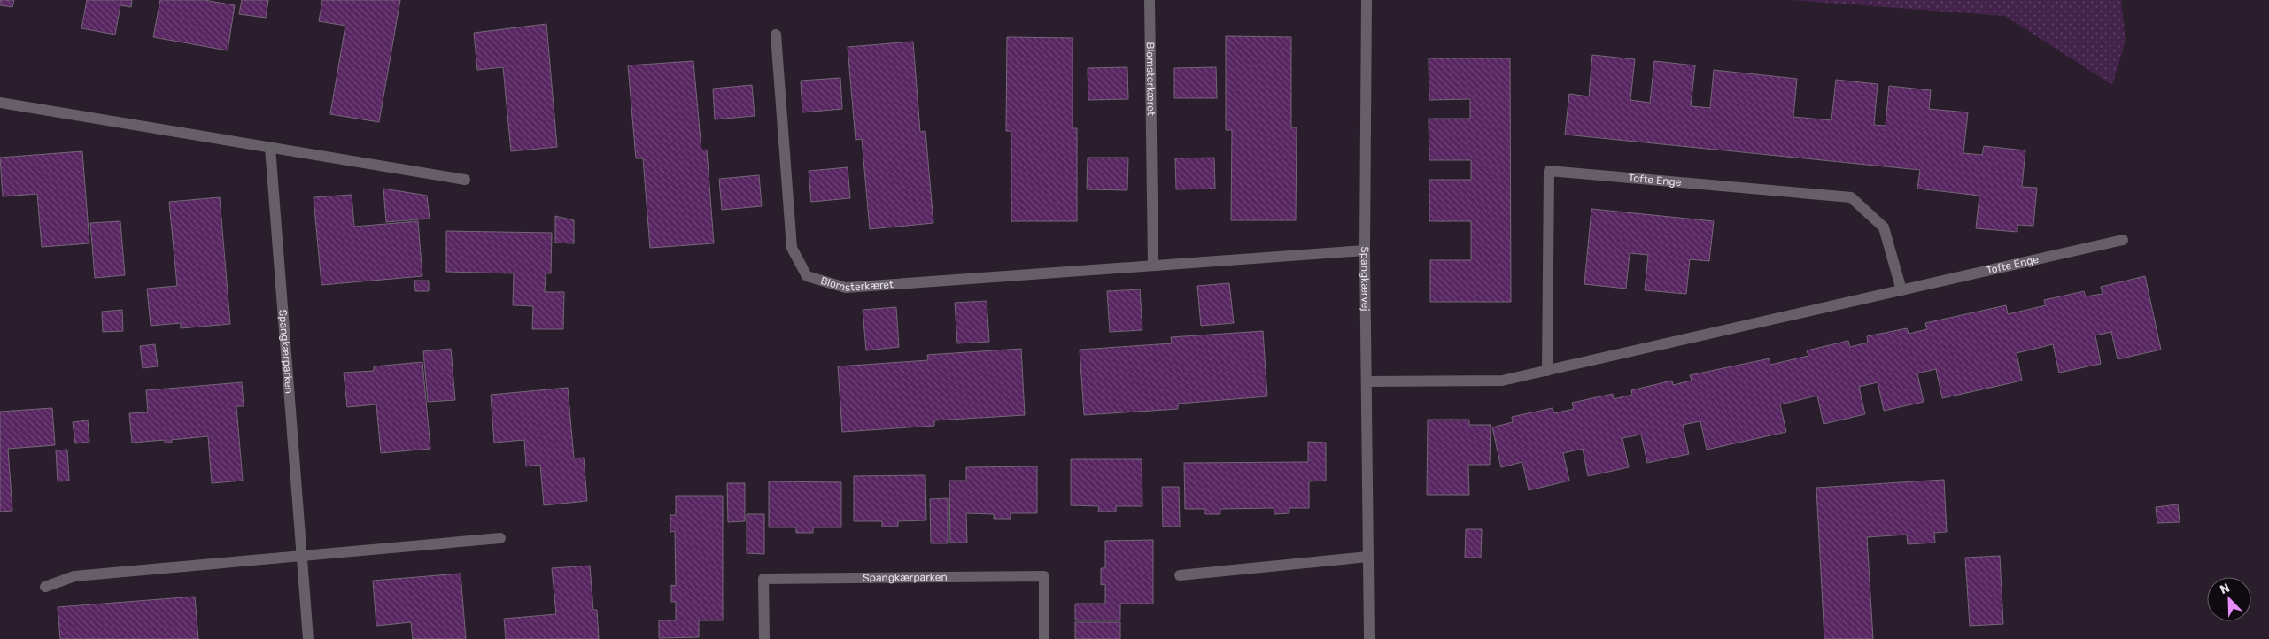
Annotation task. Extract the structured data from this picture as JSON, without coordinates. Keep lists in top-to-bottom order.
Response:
{
  "streets": {
    "street": [
      "Blomsterkæret",
      "Tofte Enge",
      "Spangkærvej",
      "Spangkærparken"
    ]
  },
  "crossings": [
    ["Blomsterkæret", "Spangkærvej"],
    ["Tofte Enge", "Spangkærvej"]
  ],
  "north": "top left"
}
